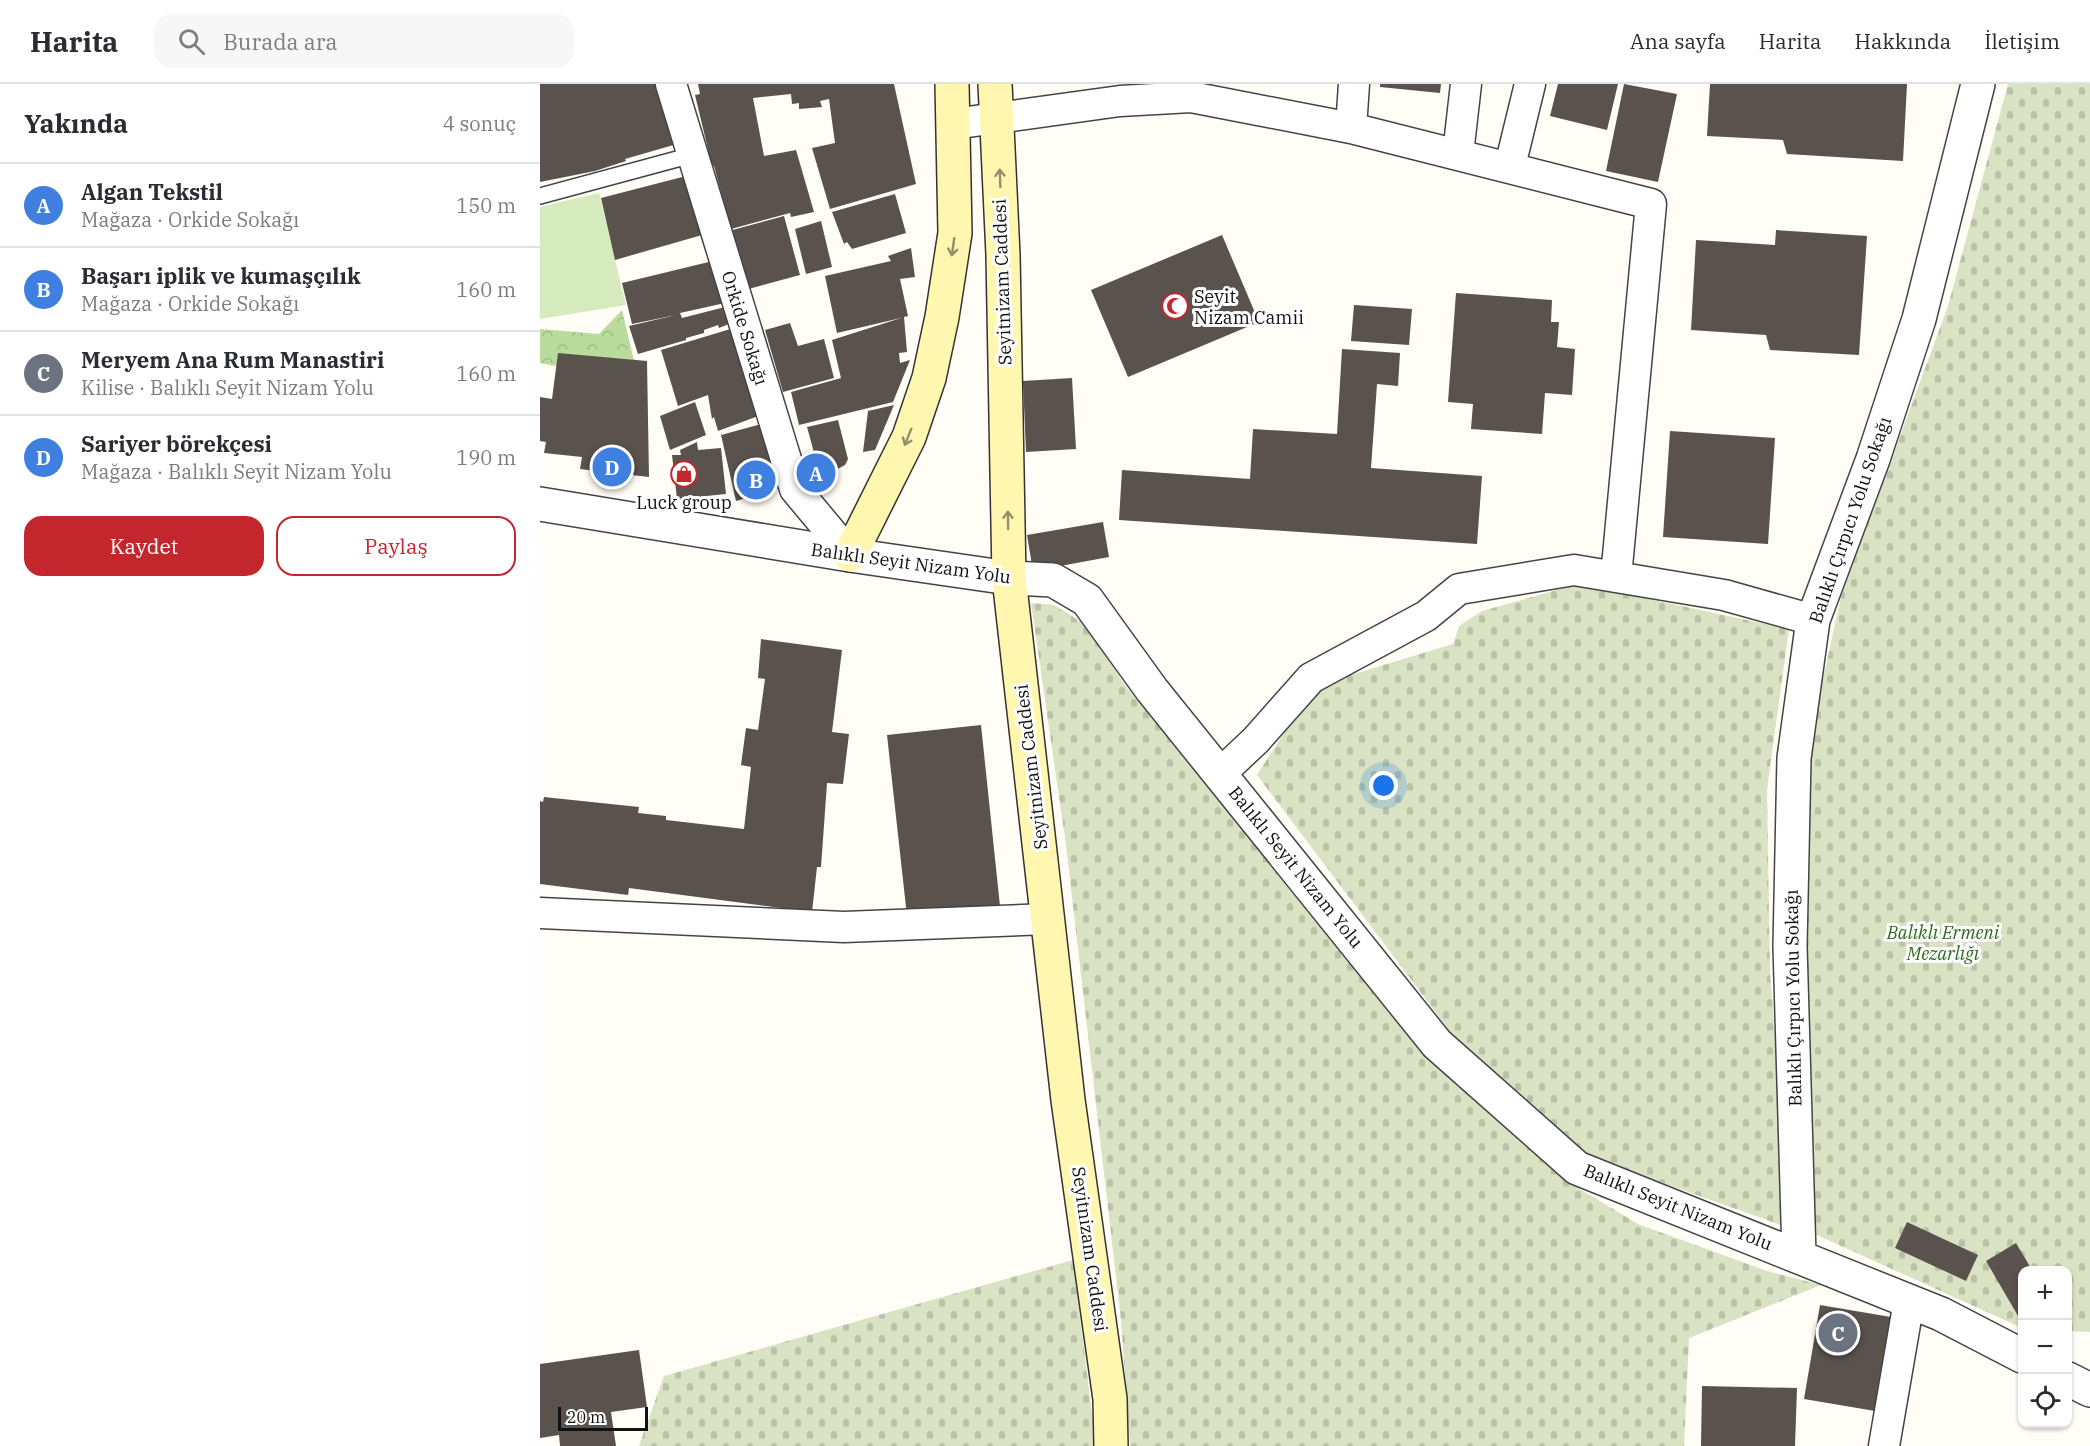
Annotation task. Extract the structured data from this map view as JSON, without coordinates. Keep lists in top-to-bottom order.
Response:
{
  "streets": {
    "main road": ["Seyitnizam Caddesi"],
    "street": ["Orkide Sokağı", "Balıklı Çırpıcı Yolu Sokağı", "Balıklı Seyit Nizam Yolu"]
  },
  "crossings": [
    ["Seyitnizam Caddesi", "Balıklı Seyit Nizam Yolu"],
    ["Orkide Sokağı", "Balıklı Seyit Nizam Yolu"],
    ["Balıklı Çırpıcı Yolu Sokağı", "Balıklı Seyit Nizam Yolu"]
  ],
  "parks": ["Balıklı Ermeni Mezarlığı"],
  "places": {
    "mosque": ["Seyit Nizam Camii"],
    "shop": ["Luck group"]
  },
  "scale_bar": "20 m",
  "page": {
    "header": "Harita",
    "search": "Burada ara",
    "nav": [
      "Ana sayfa",
      "Harita",
      "Hakkında",
      "İletişim"
    ],
    "heading": ["Yakında", "4 sonuç"],
    "list": [
      {
        "mark": "A",
        "name": "Algan Tekstil",
        "note": "Mağaza · Orkide Sokağı",
        "value": "150 m"
      },
      {
        "mark": "B",
        "name": "Başarı iplik ve kumaşçılık",
        "note": "Mağaza · Orkide Sokağı",
        "value": "160 m"
      },
      {
        "mark": "C",
        "name": "Meryem Ana Rum Manastiri",
        "note": "Kilise · Balıklı Seyit Nizam Yolu",
        "value": "160 m"
      },
      {
        "mark": "D",
        "name": "Sariyer börekçesi",
        "note": "Mağaza · Balıklı Seyit Nizam Yolu",
        "value": "190 m"
      }
    ],
    "pins": [
      "D",
      "A",
      "B",
      "C"
    ],
    "buttons": ["Kaydet", "Paylaş"],
    "map_buttons": ["+", "−"],
    "scale": "20 m"
  }
}
